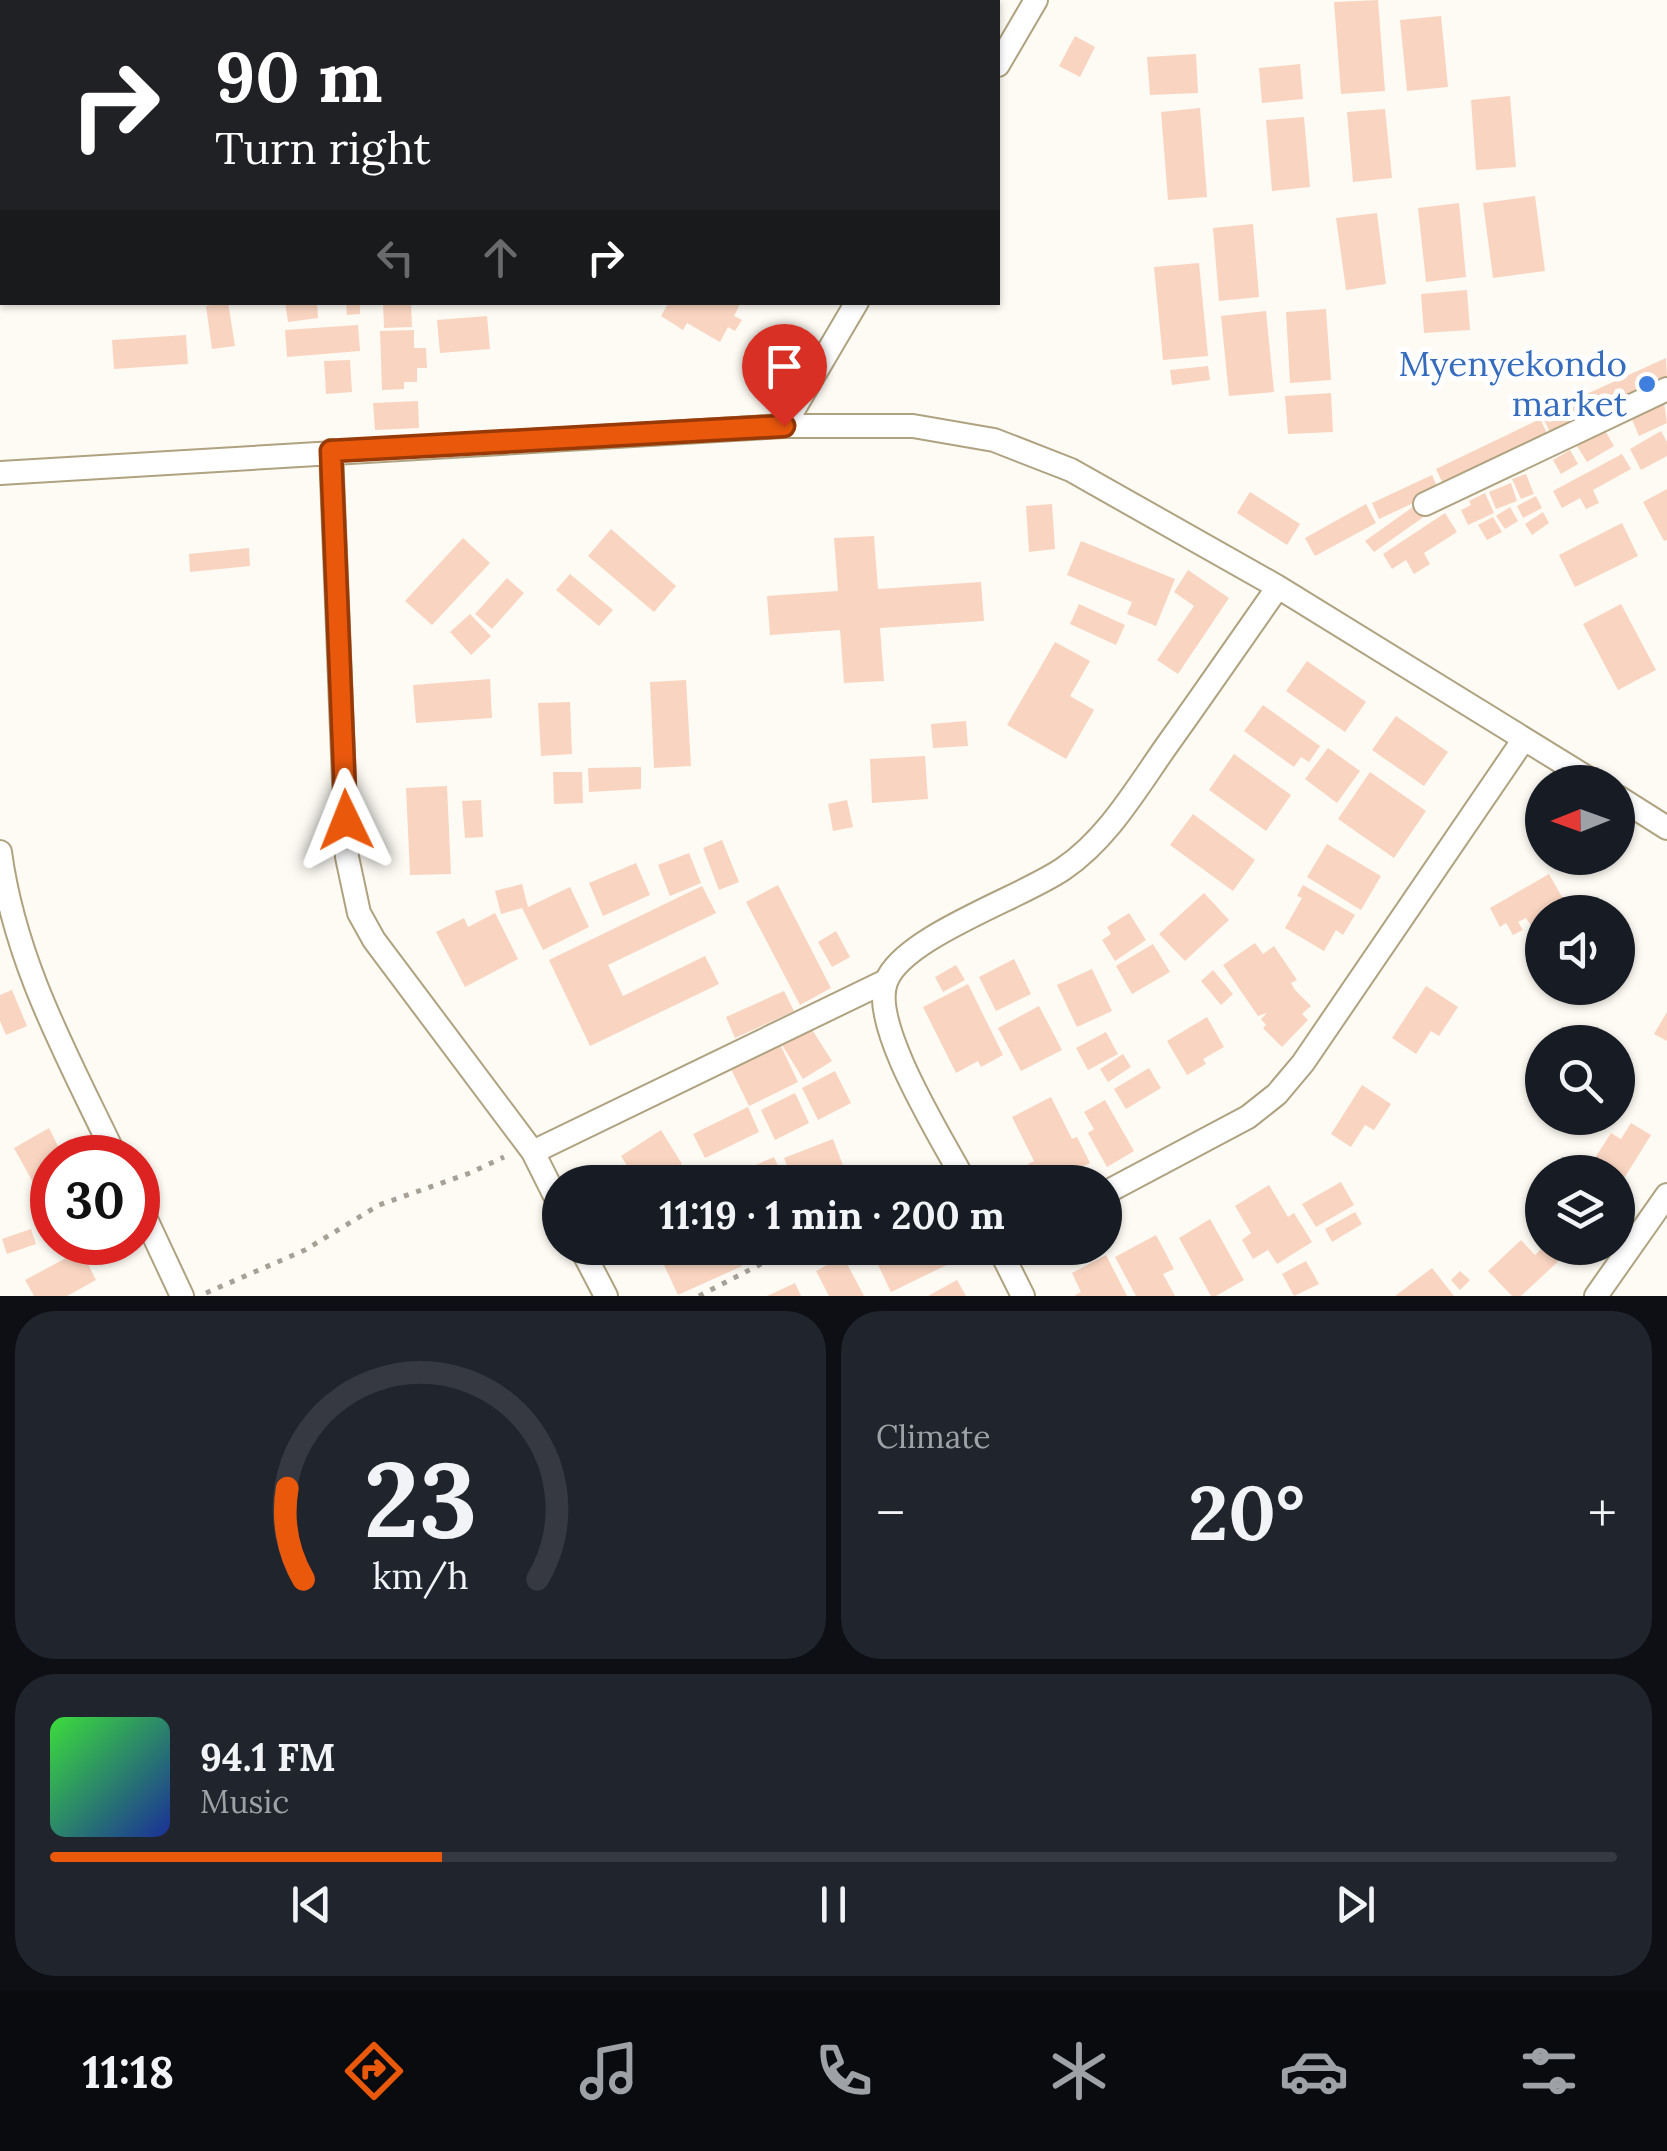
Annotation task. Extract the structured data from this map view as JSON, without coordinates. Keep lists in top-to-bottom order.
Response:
{
  "places": ["Myenyekondo market"],
  "north": "left",
  "page": {
    "turn": ["90 m", "Turn right"],
    "limit": "30",
    "trip": "11:19 · 1 min · 200 m",
    "tile": "Climate",
    "heat": ["−", "20°", "+"],
    "song": ["94.1 FM", "Music"],
    "tabs": "11:18",
    "gauge": ["23", "km/h"]
  }
}
